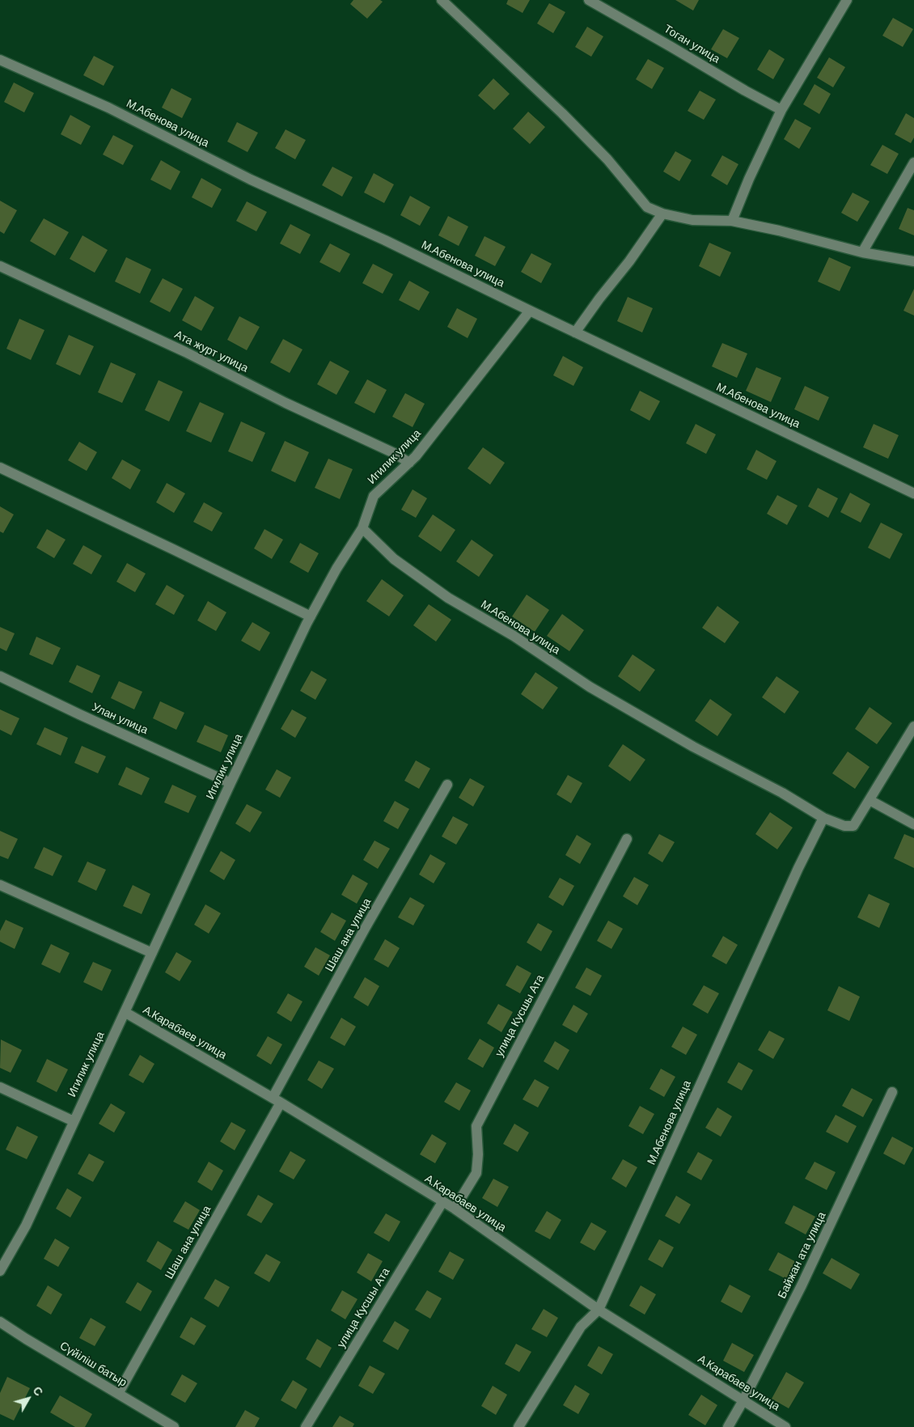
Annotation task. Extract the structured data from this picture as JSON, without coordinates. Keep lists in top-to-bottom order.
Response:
{
  "streets": {
    "street": [
      "Тоган улица",
      "М.Абенова улица",
      "Ата журт улица",
      "Игилик улица",
      "Улан улица",
      "Шаш ана улица",
      "улица Кусшы Ата",
      "А.Карабаев улица",
      "Байжан ата улица",
      "Сүйіліш батыр"
    ]
  },
  "crossings": [
    ["М.Абенова улица", "Игилик улица"],
    ["М.Абенова улица", "А.Карабаев улица"],
    ["Ата журт улица", "Игилик улица"],
    ["Игилик улица", "Улан улица"],
    ["Игилик улица", "А.Карабаев улица"],
    ["Шаш ана улица", "А.Карабаев улица"],
    ["Шаш ана улица", "Сүйіліш батыр"],
    ["улица Кусшы Ата", "А.Карабаев улица"],
    ["А.Карабаев улица", "Байжан ата улица"]
  ],
  "north": "top right"
}
